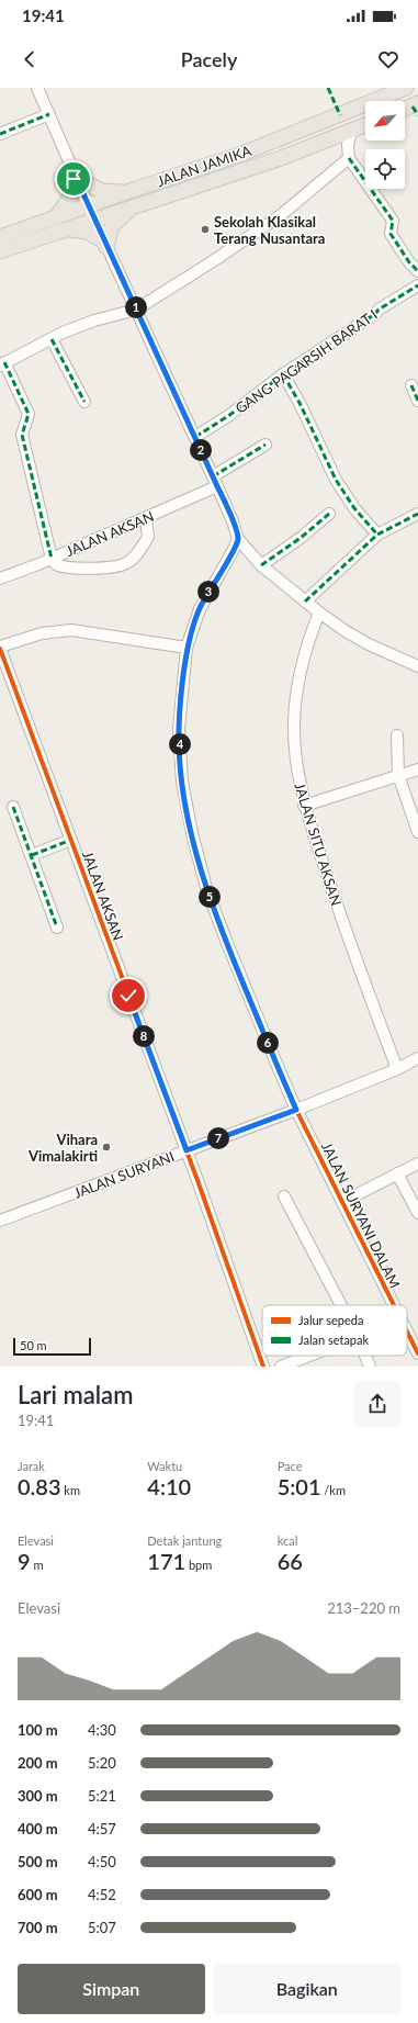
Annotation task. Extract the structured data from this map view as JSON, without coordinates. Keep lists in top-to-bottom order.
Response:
{
  "streets": {
    "main road": ["JALAN JAMIKA"],
    "street": [
      "GANG PAGARSIH BARAT I",
      "JALAN AKSAN",
      "JALAN SITU AKSAN",
      "JALAN SURYANI",
      "JALAN SURYANI DALAM"
    ]
  },
  "crossings": [
    ["JALAN AKSAN", "JALAN SURYANI"],
    ["JALAN SITU AKSAN", "JALAN SURYANI"],
    ["JALAN SURYANI", "JALAN SURYANI DALAM"]
  ],
  "places": ["Sekolah Klasikal Terang Nusantara", "Vihara Vimalakirti"],
  "legend": ["Jalur sepeda", "Jalan setapak"],
  "scale_bar": "50 m",
  "north": "bottom left",
  "page": {
    "status": "19:41",
    "header": "Pacely",
    "pins": [
      "1",
      "2",
      "3",
      "4",
      "5",
      "8",
      "6",
      "7"
    ],
    "scale": "50 m",
    "heading": ["Lari malam", "19:41"],
    "stats": [
      ["Jarak", "0.83 km"],
      ["Waktu", "4:10"],
      ["Pace", "5:01 /km"],
      ["Elevasi", "9 m"],
      ["Detak jantung", "171 bpm"],
      ["kcal", "66"]
    ],
    "chart": ["Elevasi", "213–220 m"],
    "list": [
      {
        "name": "100 m",
        "note": "4:30"
      },
      {
        "name": "200 m",
        "note": "5:20"
      },
      {
        "name": "300 m",
        "note": "5:21"
      },
      {
        "name": "400 m",
        "note": "4:57"
      },
      {
        "name": "500 m",
        "note": "4:50"
      },
      {
        "name": "600 m",
        "note": "4:52"
      },
      {
        "name": "700 m",
        "note": "5:07"
      }
    ],
    "buttons": ["Simpan", "Bagikan"]
  }
}
